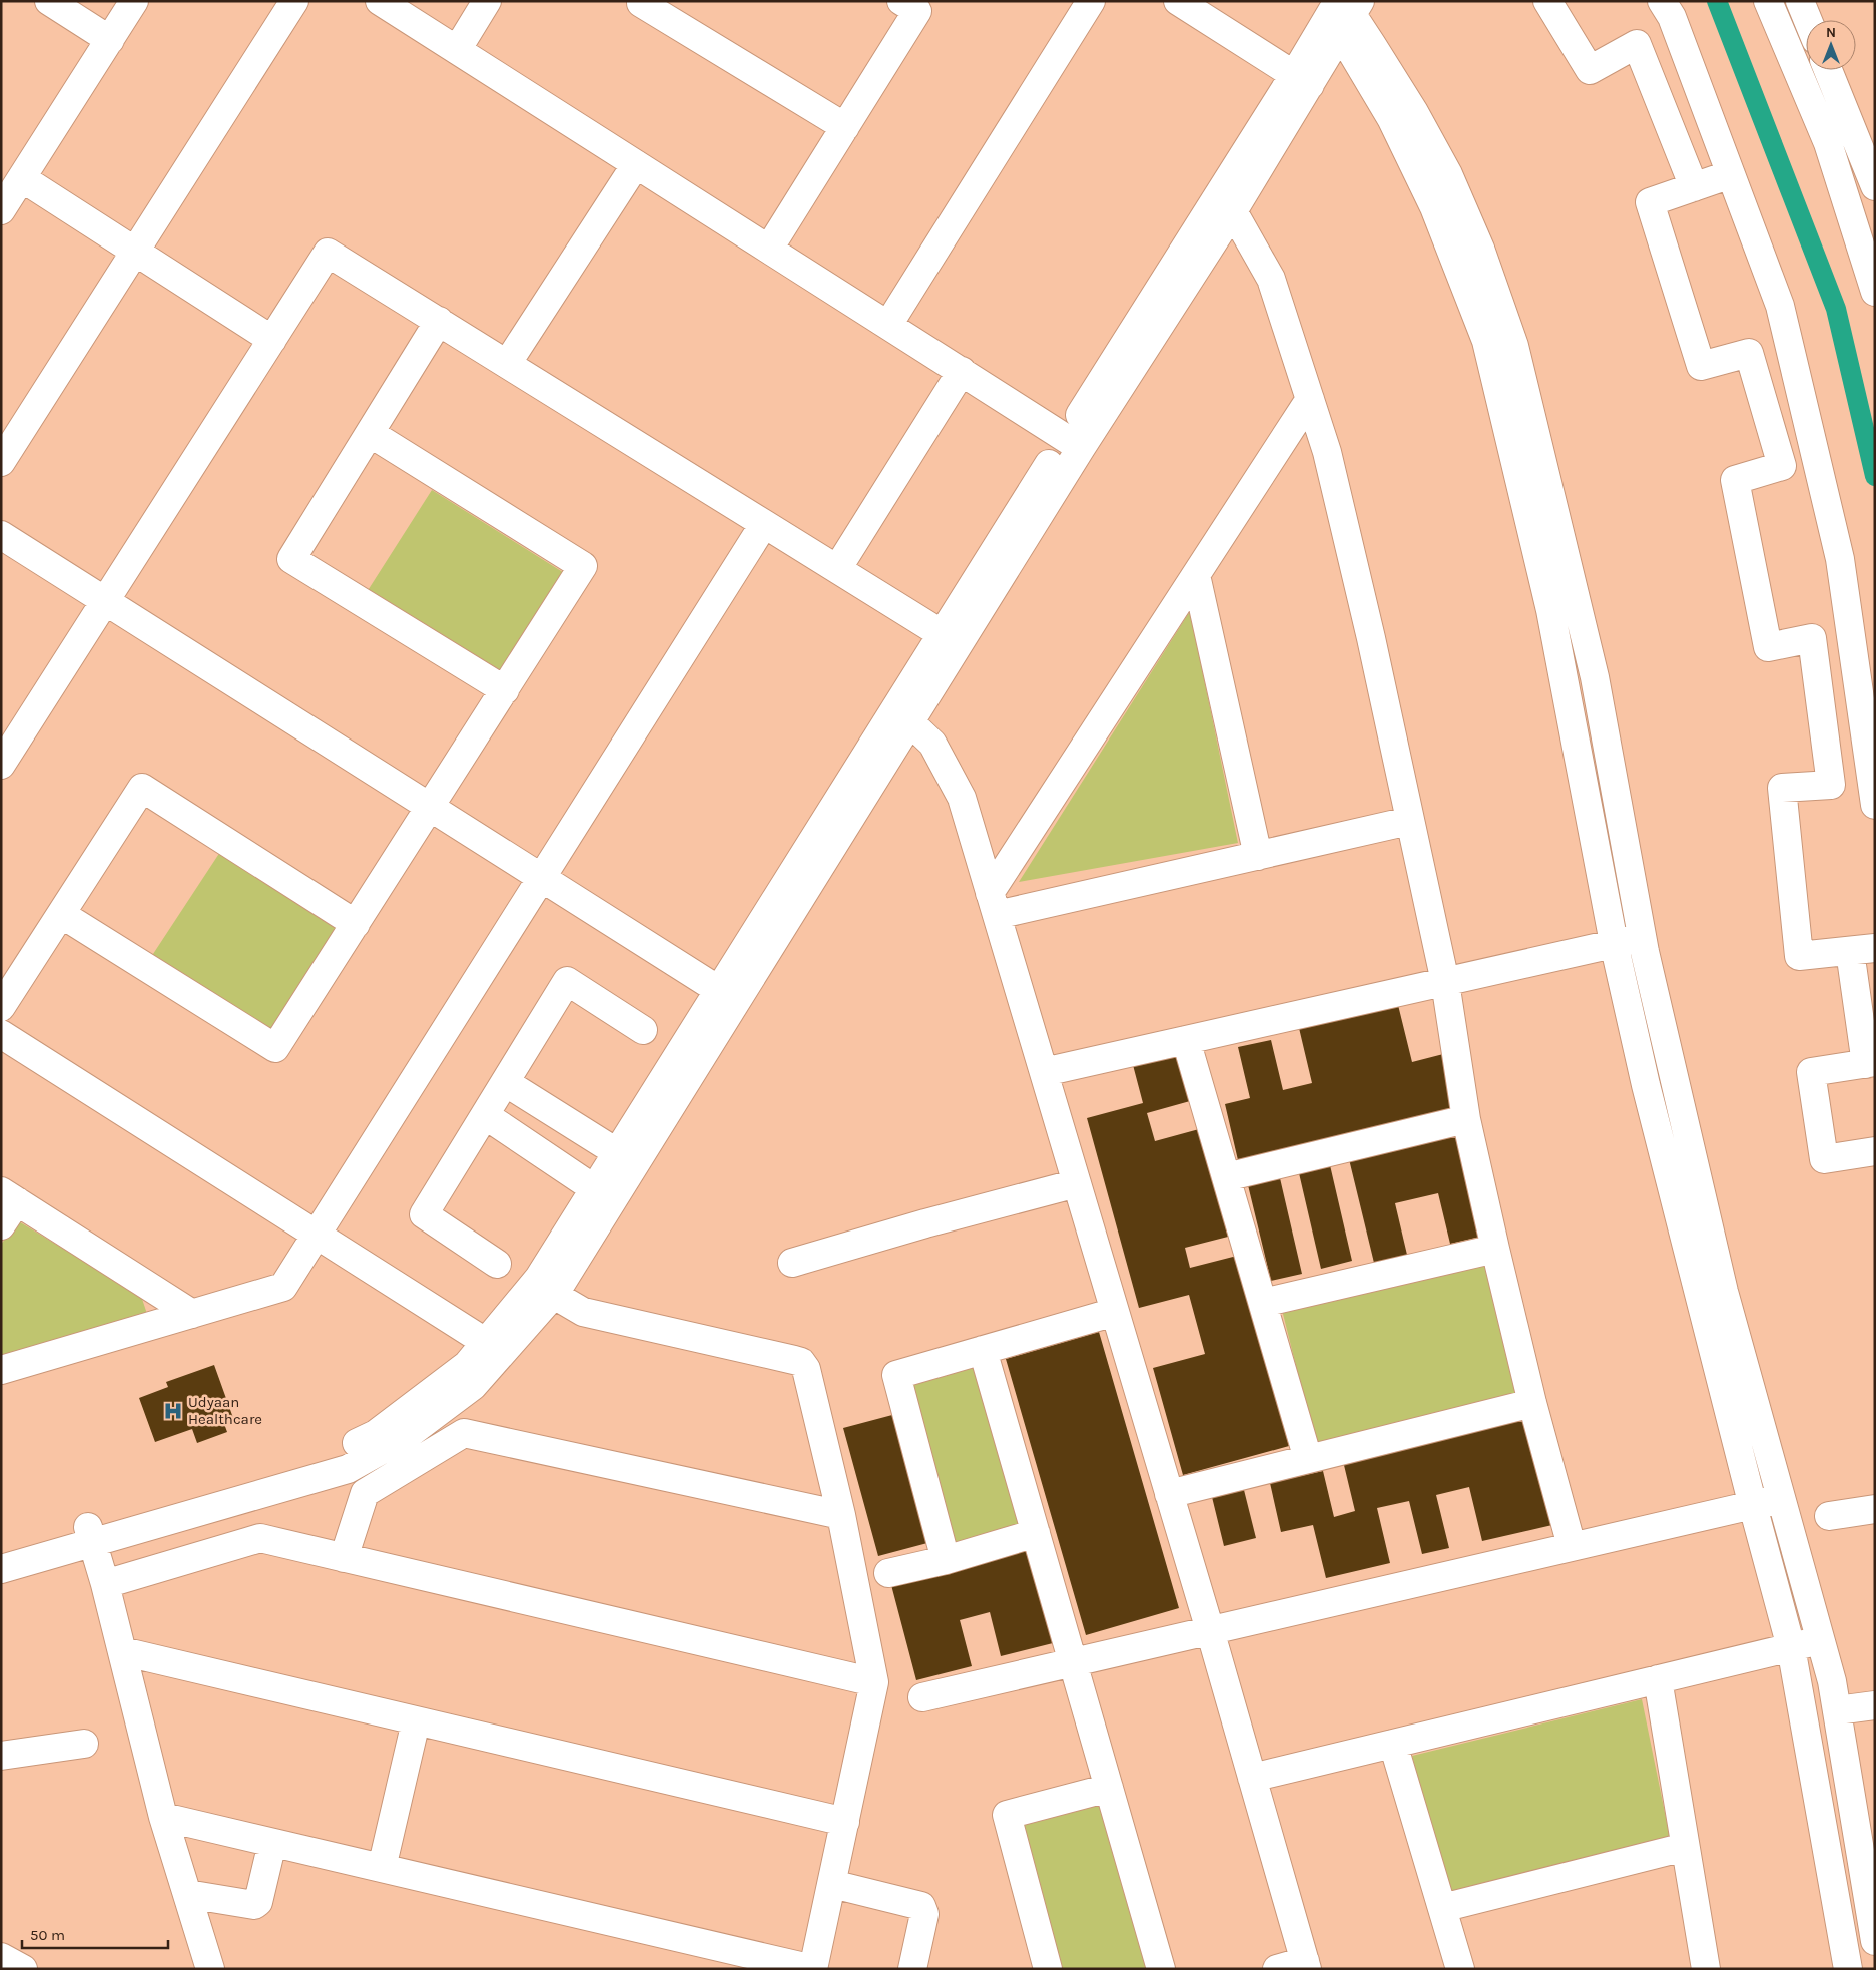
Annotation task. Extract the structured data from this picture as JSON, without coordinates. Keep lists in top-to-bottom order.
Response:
{
  "places": {
    "hospital": ["Udyaan Healthcare"]
  },
  "scale_bar": "50 m",
  "north": "top"
}
